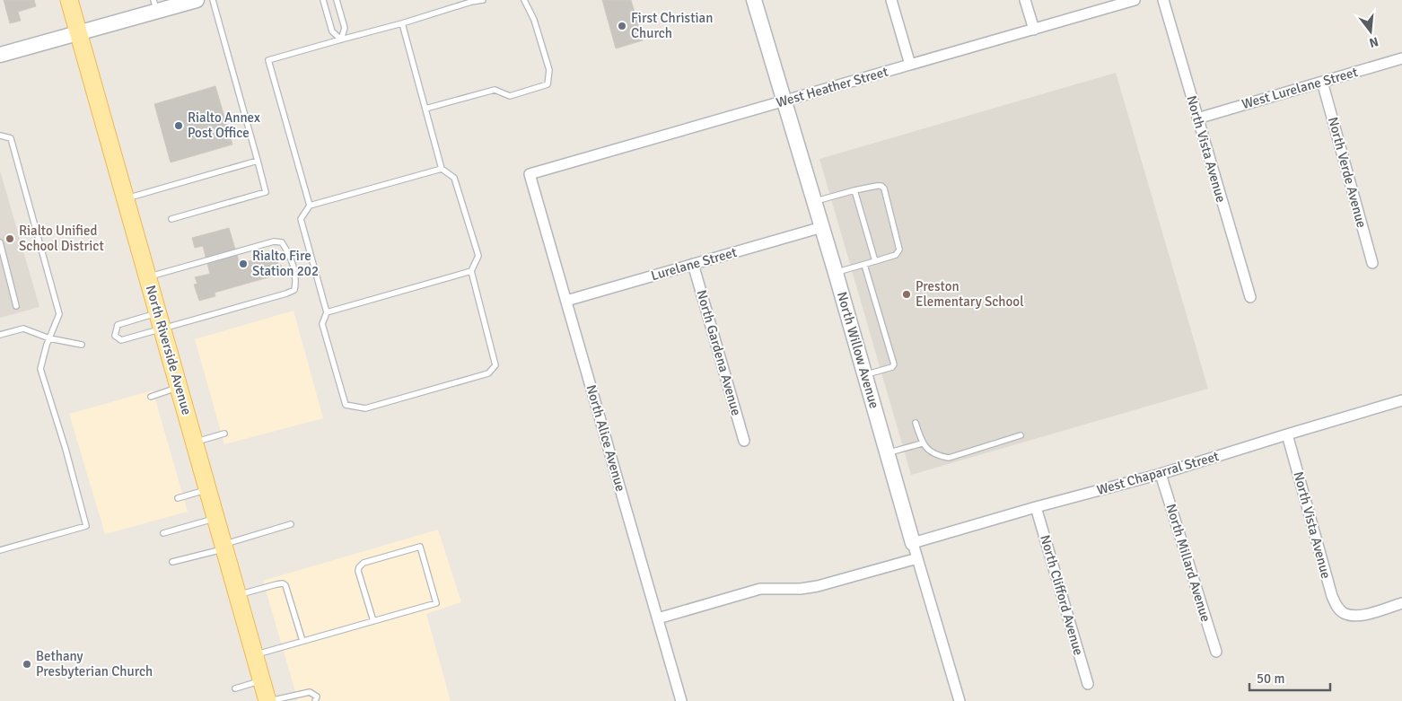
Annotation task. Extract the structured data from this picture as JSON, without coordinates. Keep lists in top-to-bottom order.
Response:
{
  "streets": {
    "main road": ["North Riverside Avenue"],
    "street": [
      "West Heather Street",
      "West Lurelane Street",
      "North Vista Avenue",
      "North Verde Avenue",
      "Lurelane Street",
      "North Willow Avenue",
      "North Gardena Avenue",
      "North Alice Avenue",
      "West Chaparral Street",
      "North Millard Avenue",
      "North Clifford Avenue"
    ]
  },
  "crossings": [
    ["West Heather Street", "North Willow Avenue"],
    ["West Heather Street", "North Alice Avenue"],
    ["West Lurelane Street", "North Vista Avenue"],
    ["West Lurelane Street", "North Verde Avenue"],
    ["North Vista Avenue", "West Chaparral Street"],
    ["Lurelane Street", "North Willow Avenue"],
    ["Lurelane Street", "North Gardena Avenue"],
    ["Lurelane Street", "North Alice Avenue"],
    ["North Willow Avenue", "West Chaparral Street"],
    ["West Chaparral Street", "North Millard Avenue"],
    ["West Chaparral Street", "North Clifford Avenue"]
  ],
  "places": [
    "First Christian Church",
    "Rialto Annex Post Office",
    "Rialto Unified School District",
    "Rialto Fire Station 202",
    "Preston Elementary School",
    "Bethany Presbyterian Church"
  ],
  "scale_bar": "50 m",
  "north": "bottom"
}
